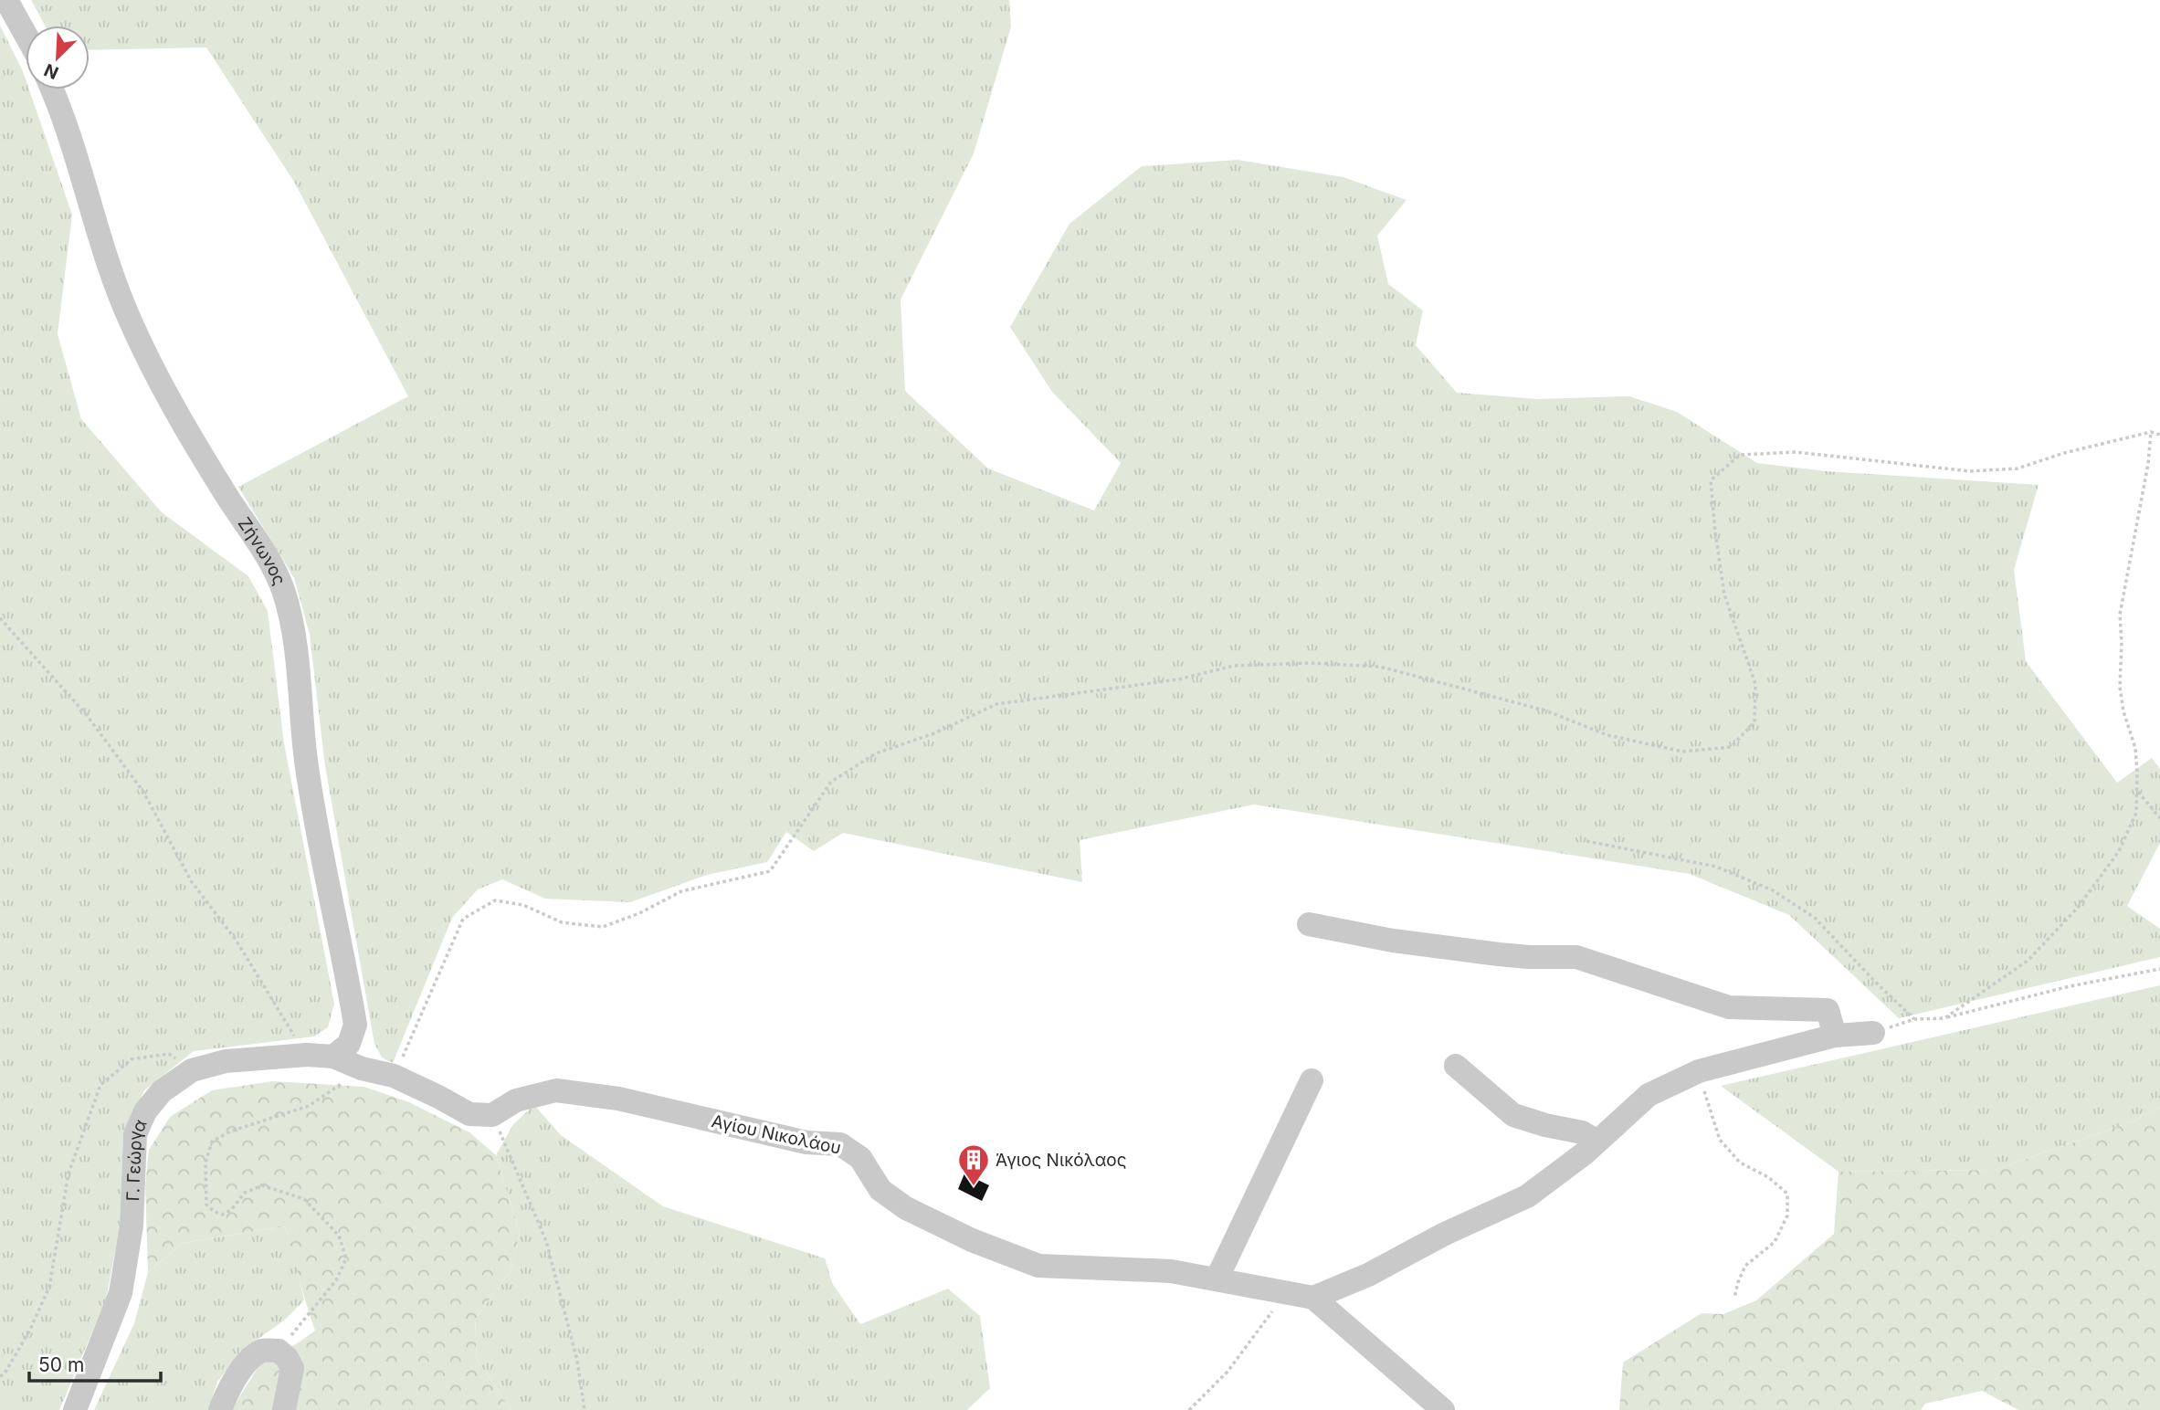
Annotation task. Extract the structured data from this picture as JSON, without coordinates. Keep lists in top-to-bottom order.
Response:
{
  "streets": {
    "street": ["Ζήνωνος", "Αγίου Νικολάου", "Γ. Γεώργα"]
  },
  "crossings": [
    ["Ζήνωνος", "Γ. Γεώργα"]
  ],
  "places": {
    "building": ["Άγιος Νικόλαος"]
  },
  "scale_bar": "50 m",
  "north": "bottom left"
}
